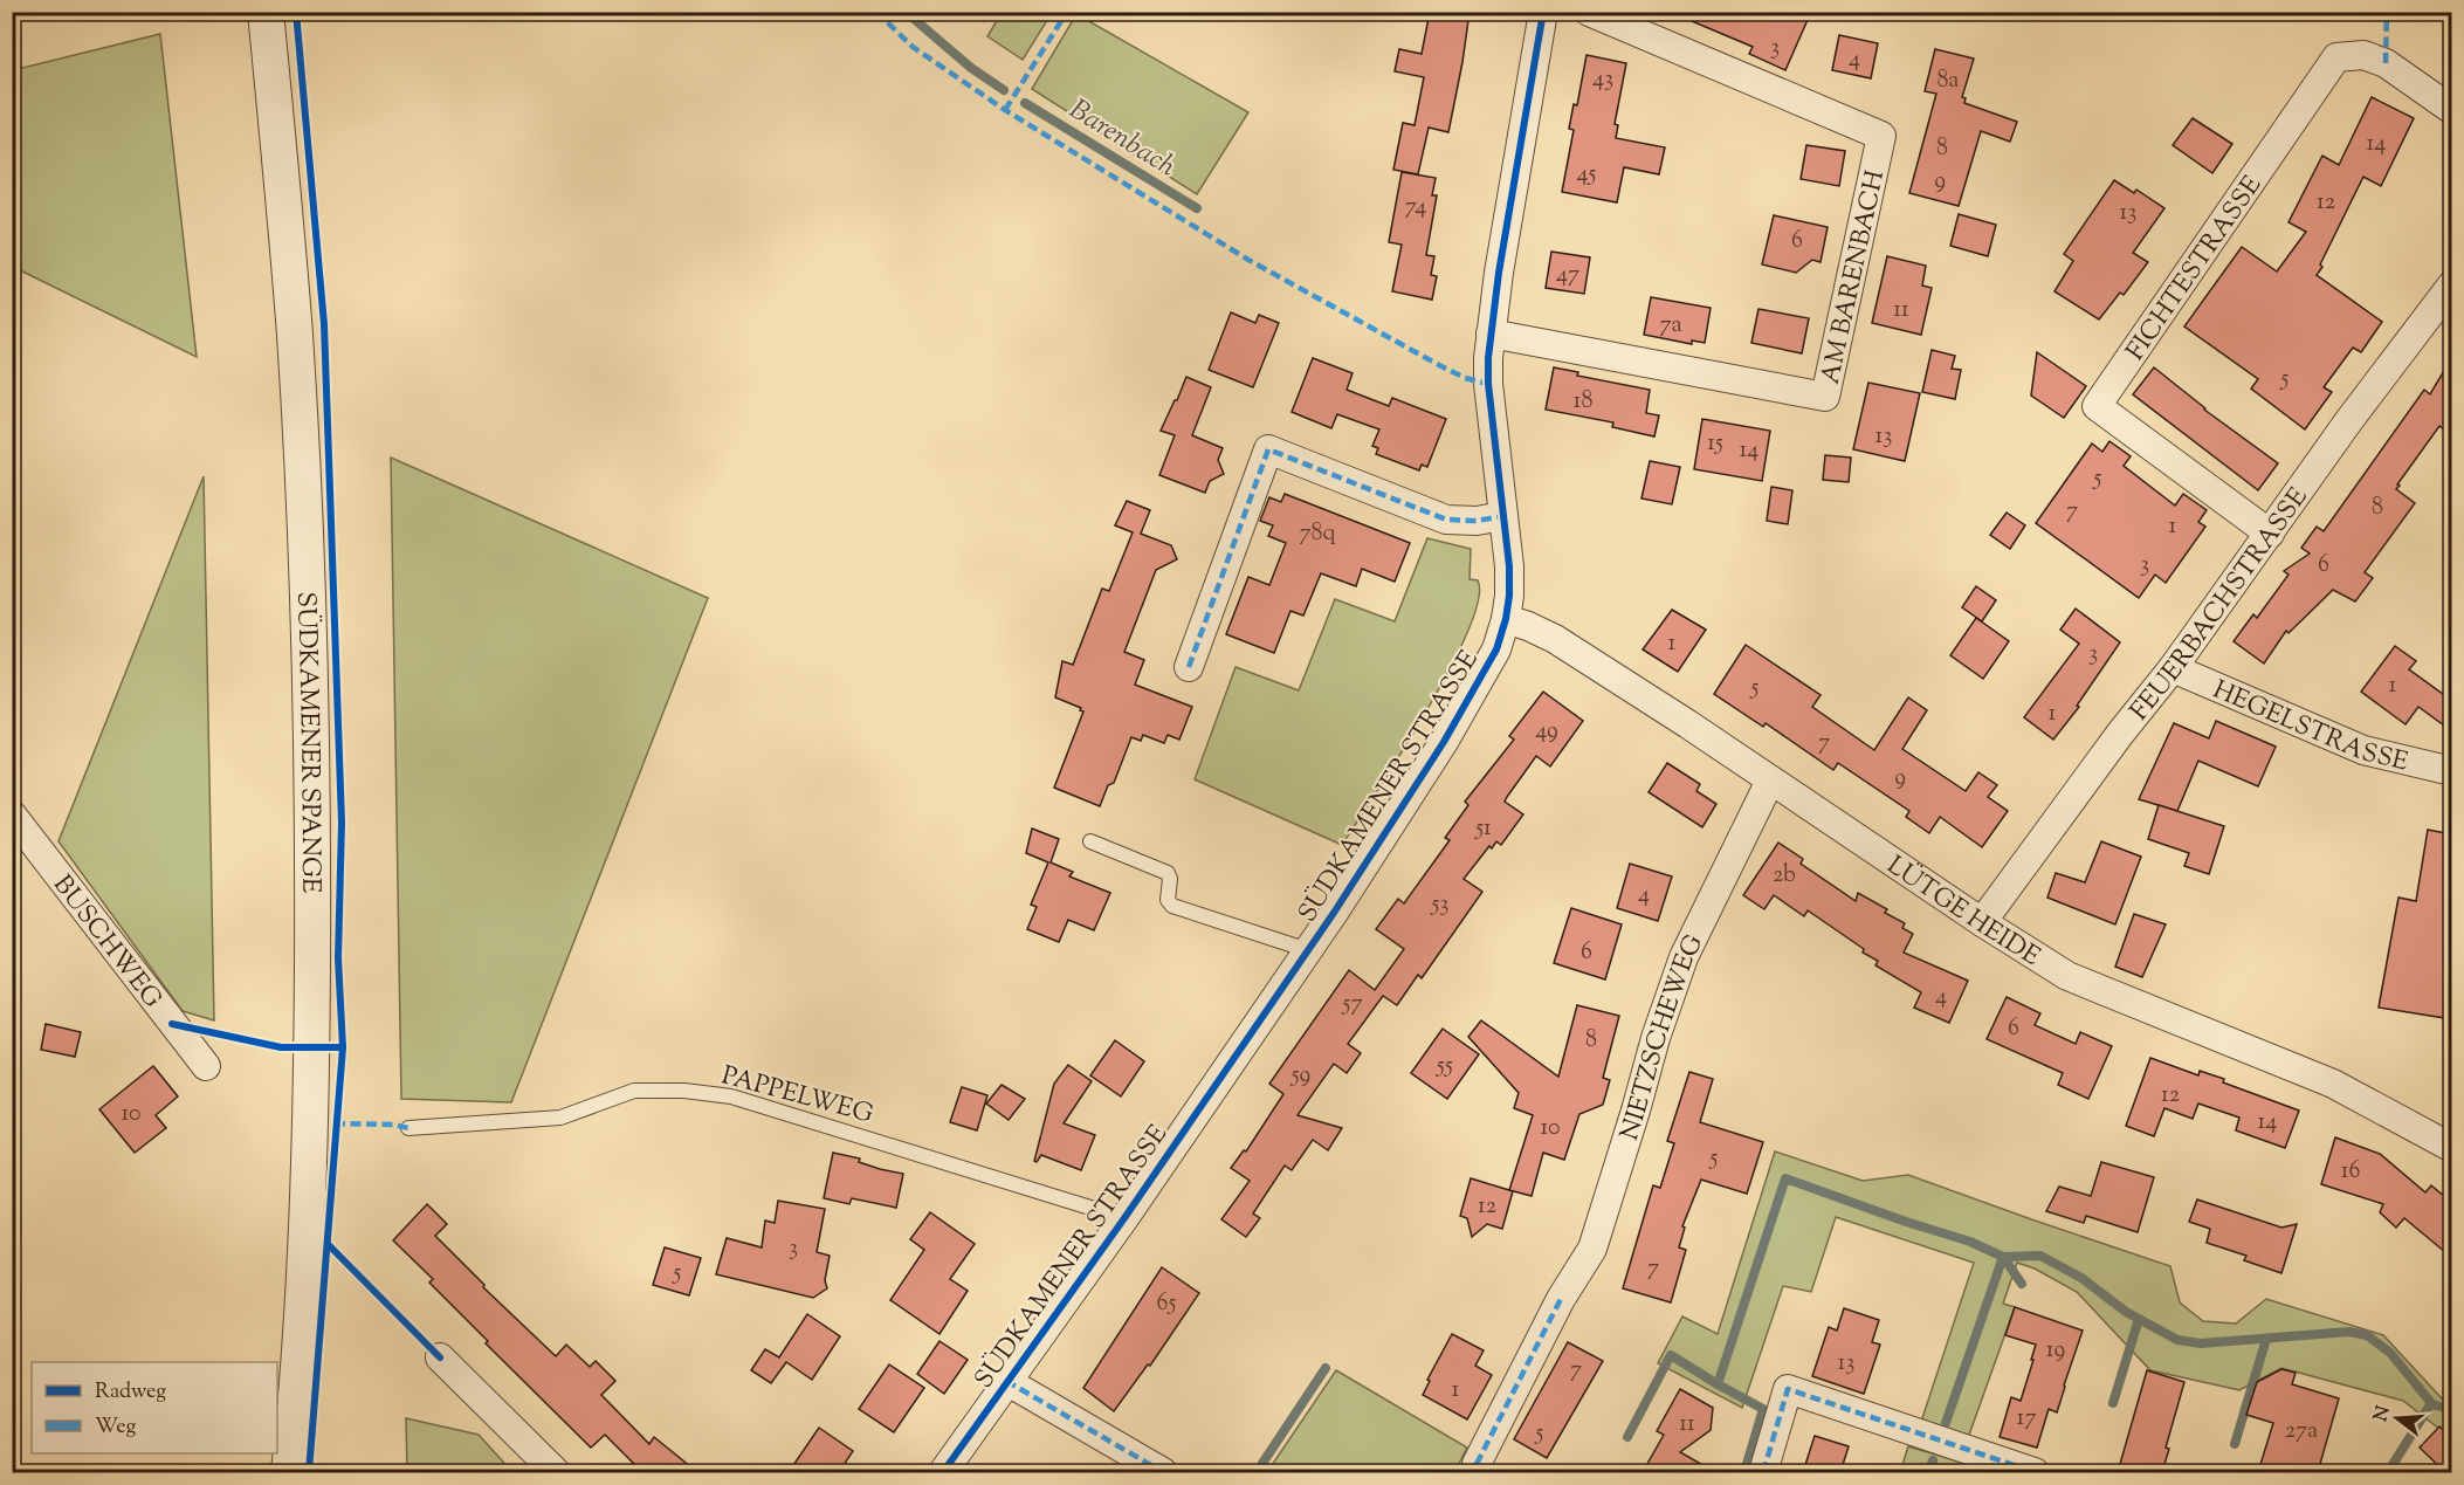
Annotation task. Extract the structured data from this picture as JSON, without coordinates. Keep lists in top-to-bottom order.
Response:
{
  "streets": {
    "street": [
      "FICHTESTRASSE",
      "AM BARENBACH",
      "FEUERBACHSTRASSE",
      "HEGELSTRASSE",
      "SÜDKAMENER SPANGE",
      "SÜDKAMENER STRASSE",
      "LÜTGE HEIDE",
      "BUSCHWEG",
      "NIETZSCHEWEG"
    ],
    "lane": ["PAPPELWEG"]
  },
  "crossings": [
    ["FICHTESTRASSE", "FEUERBACHSTRASSE"],
    ["AM BARENBACH", "SÜDKAMENER STRASSE"],
    ["FEUERBACHSTRASSE", "HEGELSTRASSE"],
    ["FEUERBACHSTRASSE", "LÜTGE HEIDE"],
    ["SÜDKAMENER STRASSE", "LÜTGE HEIDE"],
    ["SÜDKAMENER STRASSE", "PAPPELWEG"],
    ["LÜTGE HEIDE", "NIETZSCHEWEG"]
  ],
  "water": ["Barenbach"],
  "house_numbers": [
    "3",
    "4",
    "43",
    "8a",
    "14",
    "8",
    "45",
    "9",
    "12",
    "74",
    "13",
    "6",
    "47",
    "11",
    "7a",
    "5",
    "18",
    "13",
    "15",
    "14",
    "5",
    "8",
    "7",
    "1",
    "78q",
    "3",
    "6",
    "1",
    "3",
    "1",
    "5",
    "1",
    "49",
    "7",
    "9",
    "51",
    "2b",
    "4",
    "53",
    "6",
    "4",
    "57",
    "6",
    "8",
    "55",
    "59",
    "12",
    "10",
    "14",
    "10",
    "5",
    "16",
    "12",
    "3",
    "7",
    "5",
    "65",
    "19",
    "13",
    "7",
    "1",
    "17",
    "11",
    "27a",
    "5"
  ],
  "legend": ["Radweg", "Weg"],
  "north": "left"
}
